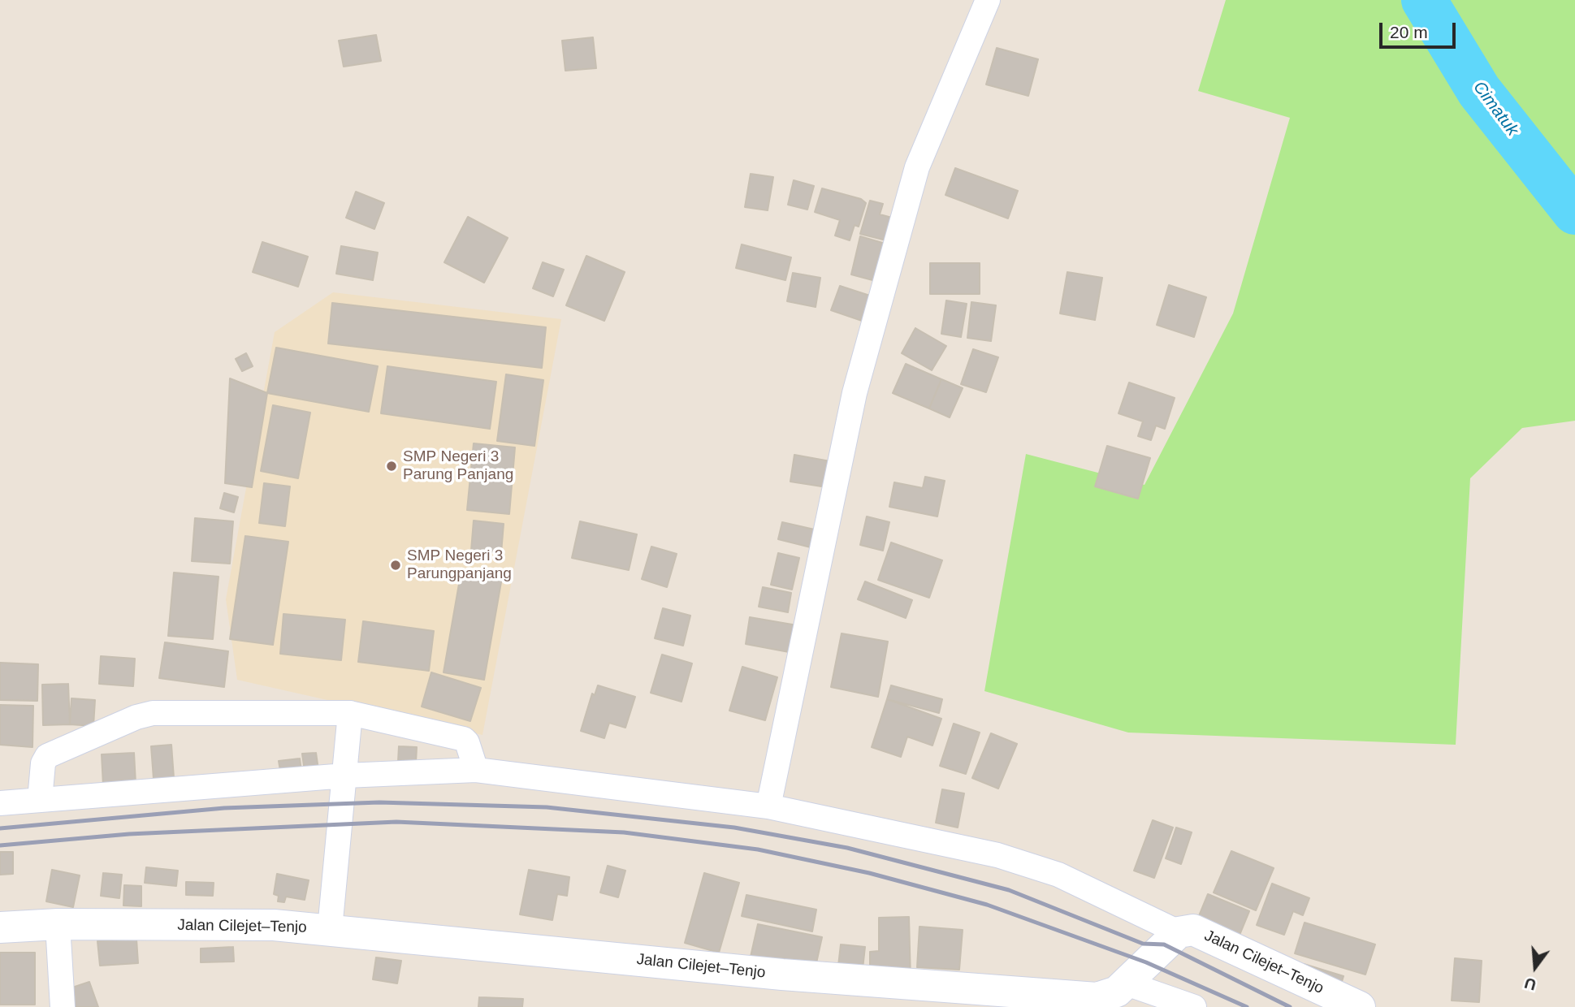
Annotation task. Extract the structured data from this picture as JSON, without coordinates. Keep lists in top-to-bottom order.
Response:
{
  "streets": {
    "main road": ["Jalan Cilejet–Tenjo"]
  },
  "water": ["Cimatuk"],
  "places": ["SMP Negeri 3 Parung Panjang", "SMP Negeri 3 Parungpanjang"],
  "scale_bar": "20 m",
  "north": "bottom"
}
